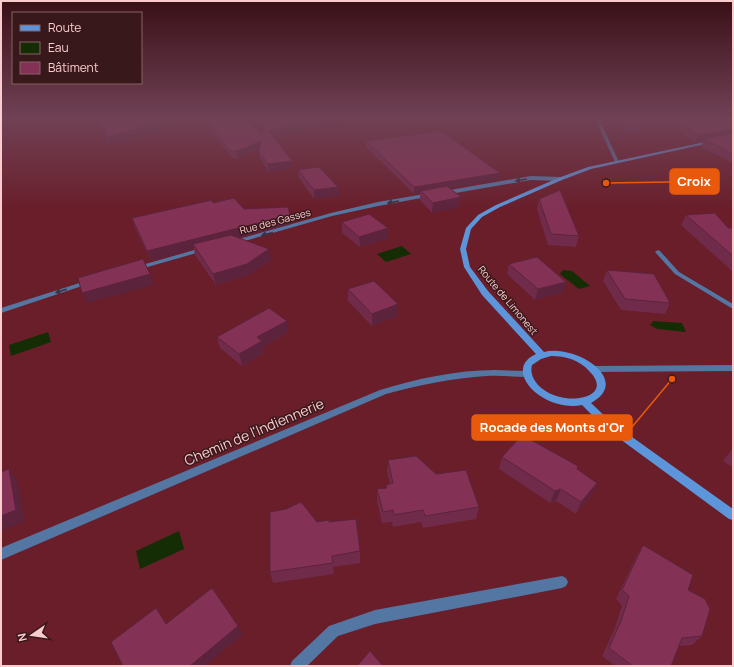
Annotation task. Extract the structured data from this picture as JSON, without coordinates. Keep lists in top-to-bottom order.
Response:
{
  "streets": {
    "street": ["Rue des Gasses", "Route de Limonest", "Chemin de l'Indiennerie"]
  },
  "crossings": [
    ["Rue des Gasses", "Route de Limonest"],
    ["Route de Limonest", "Chemin de l'Indiennerie"]
  ],
  "one_way": ["Rue des Gasses"],
  "places": ["Croix", "Rocade des Monts d'Or"],
  "legend": ["Route", "Eau", "Bâtiment"],
  "north": "left"
}
